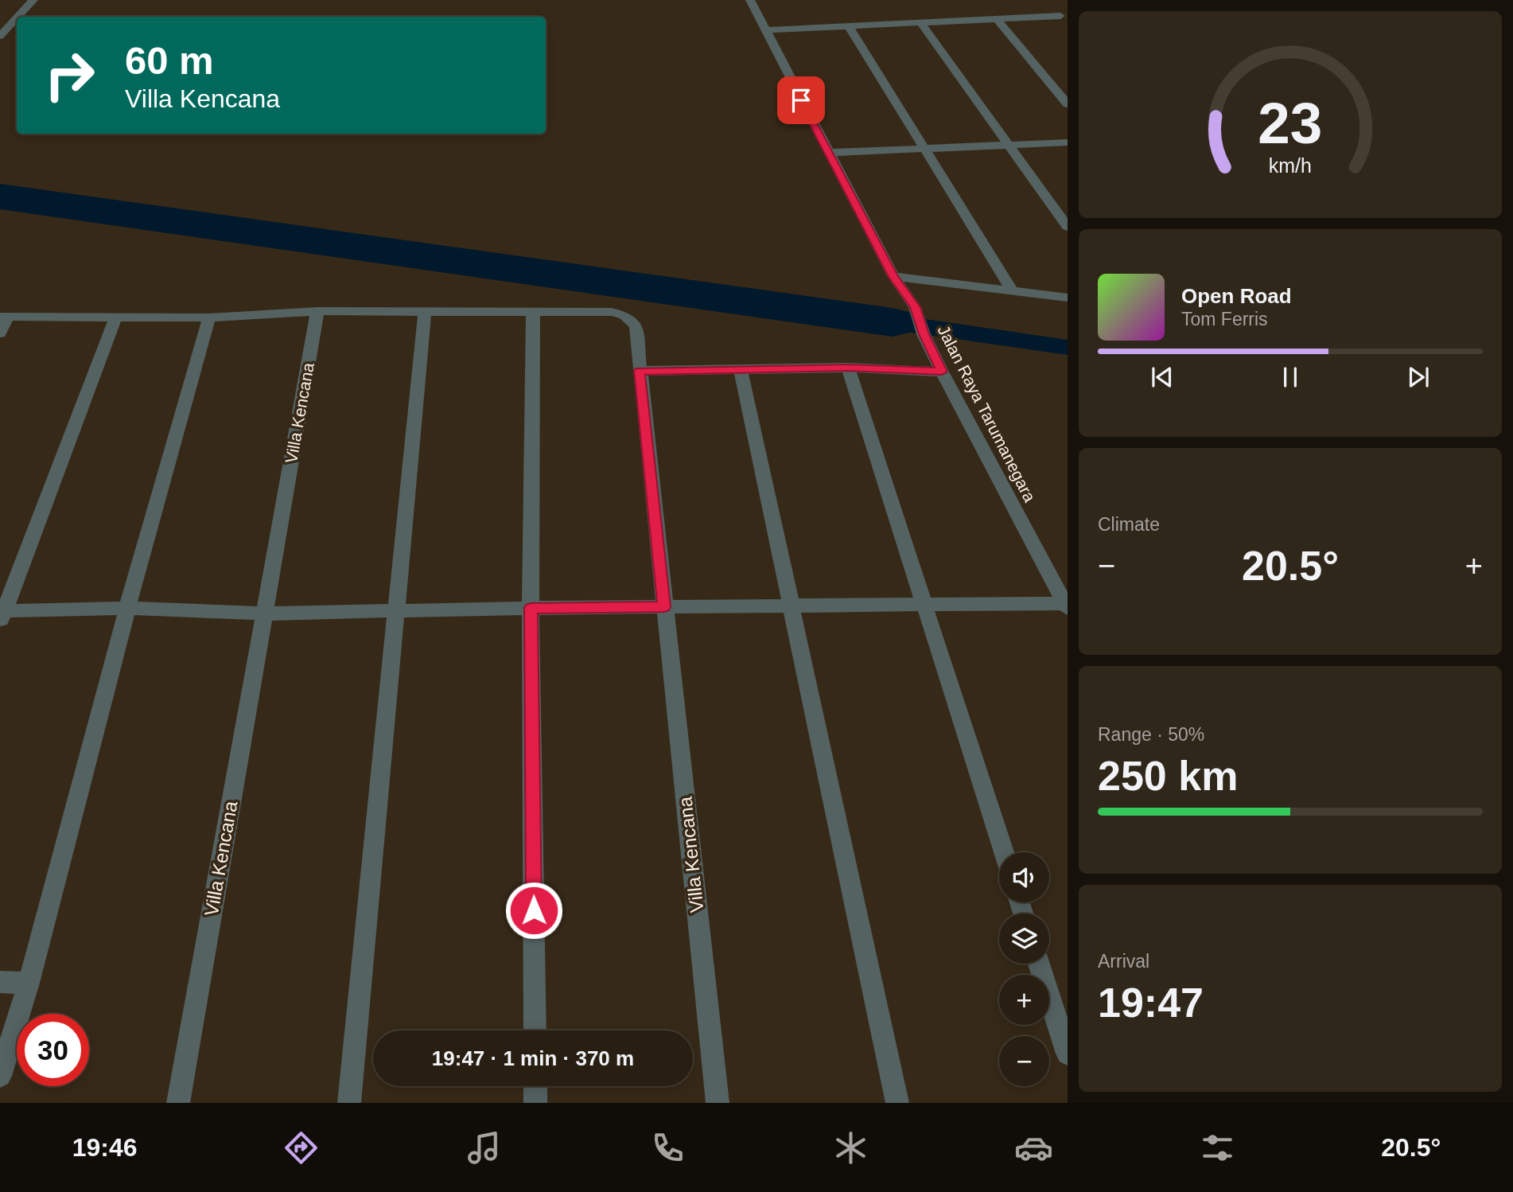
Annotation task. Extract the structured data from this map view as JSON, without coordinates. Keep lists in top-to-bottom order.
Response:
{
  "streets": {
    "street": ["Villa Kencana", "Jalan Raya Tarumanegara"]
  },
  "page": {
    "turn": ["60 m", "Villa Kencana"],
    "song": ["Open Road", "Tom Ferris"],
    "tile": [
      "Climate",
      ["Range · 50%", "250 km"],
      ["Arrival", "19:47"]
    ],
    "heat": ["−", "20.5°", "+"],
    "map_buttons": ["+", "−"],
    "limit": "30",
    "trip": "19:47 · 1 min · 370 m",
    "tabs": ["19:46", "20.5°"],
    "gauge": ["23", "km/h"]
  }
}
